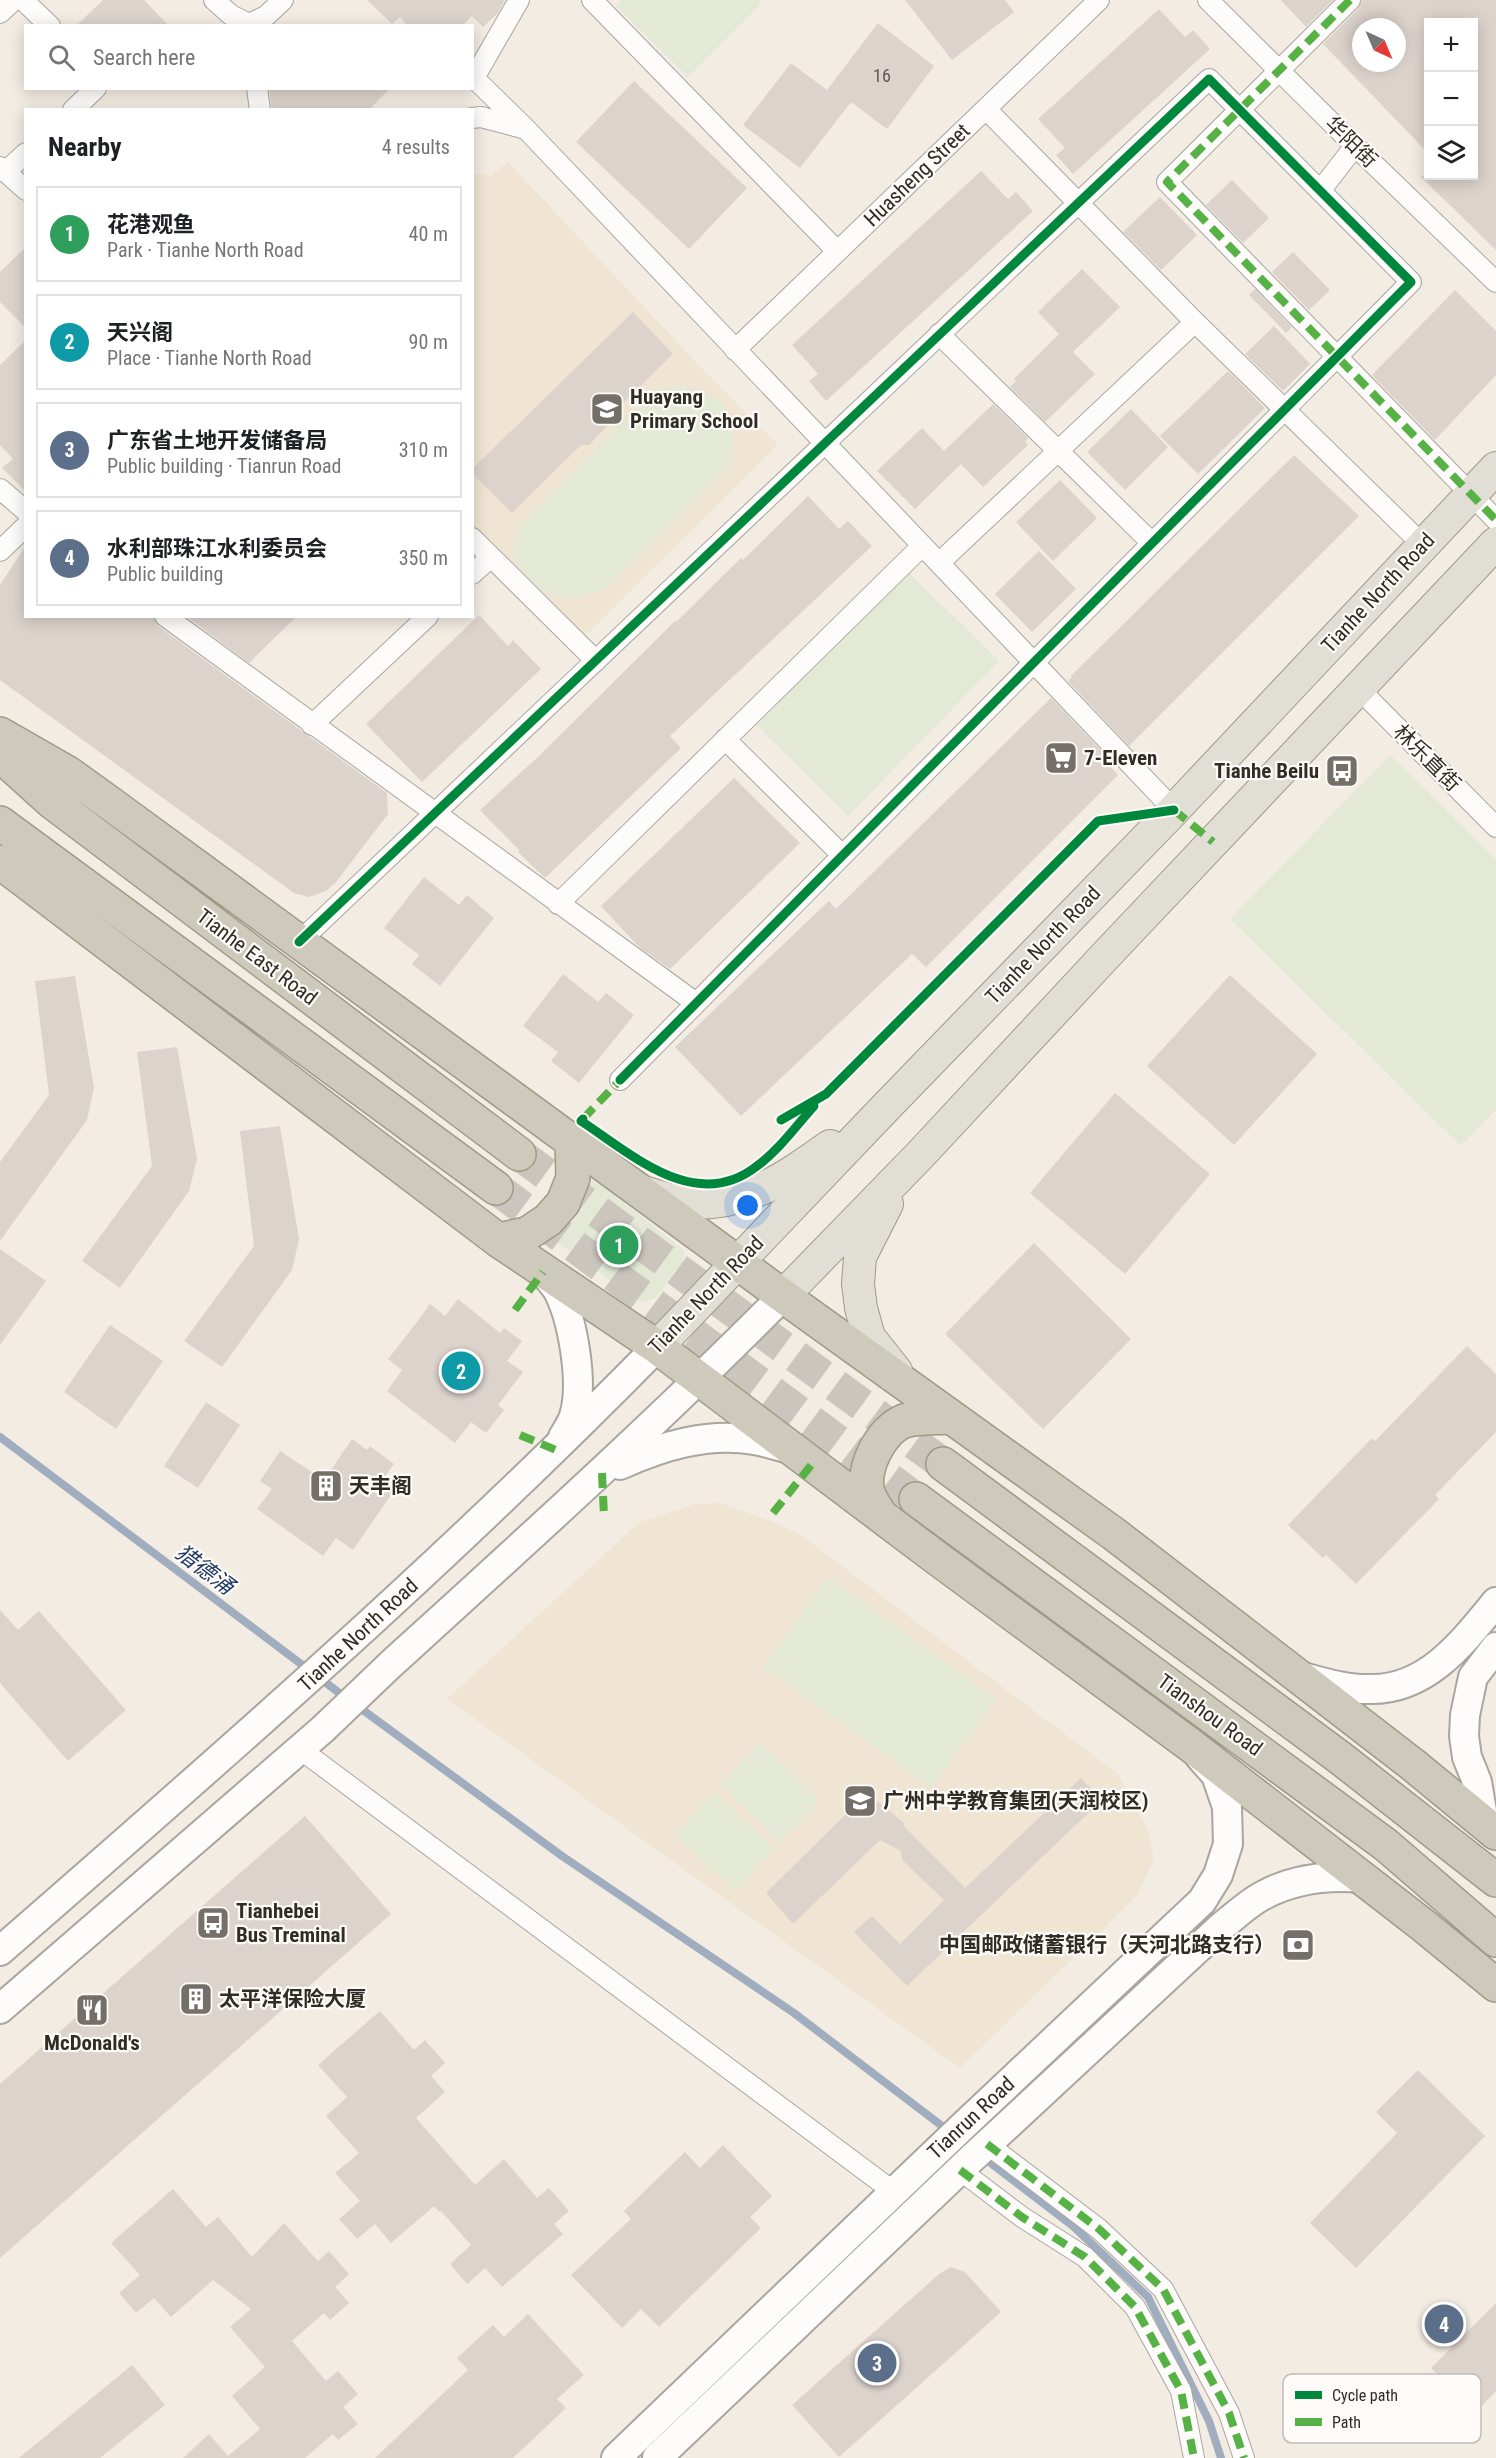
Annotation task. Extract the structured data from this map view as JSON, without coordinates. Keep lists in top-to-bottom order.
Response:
{
  "streets": {
    "highway": ["Tianhe East Road", "Tianshou Road"],
    "main road": ["Tianhe North Road", "Tianrun Road"],
    "street": ["华阳街", "Huasheng Street", "林乐直街"]
  },
  "water": ["猎德涌"],
  "places": {
    "school or university": ["Huayang Primary School", "广州中学教育集团(天润校区)"],
    "supermarket": ["7-Eleven"],
    "bus stop": ["Tianhe Beilu", "Tianhebei Bus Treminal"],
    "building": ["天丰阁", "太平洋保险大厦"],
    "bank": ["中国邮政储蓄银行（天河北路支行）"],
    "restaurant": ["McDonald's"]
  },
  "house_numbers": ["16"],
  "legend": ["Cycle path", "Path"],
  "north": "bottom right",
  "page": {
    "map_buttons": ["+", "−"],
    "search": "Search here",
    "heading": ["Nearby", "4 results"],
    "list": [
      {
        "mark": "1",
        "name": "花港观鱼",
        "note": "Park · Tianhe North Road",
        "value": "40 m"
      },
      {
        "mark": "2",
        "name": "天兴阁",
        "note": "Place · Tianhe North Road",
        "value": "90 m"
      },
      {
        "mark": "3",
        "name": "广东省土地开发储备局",
        "note": "Public building · Tianrun Road",
        "value": "310 m"
      },
      {
        "mark": "4",
        "name": "水利部珠江水利委员会",
        "note": "Public building",
        "value": "350 m"
      }
    ],
    "pins": [
      "1",
      "2",
      "4",
      "3"
    ]
  }
}
